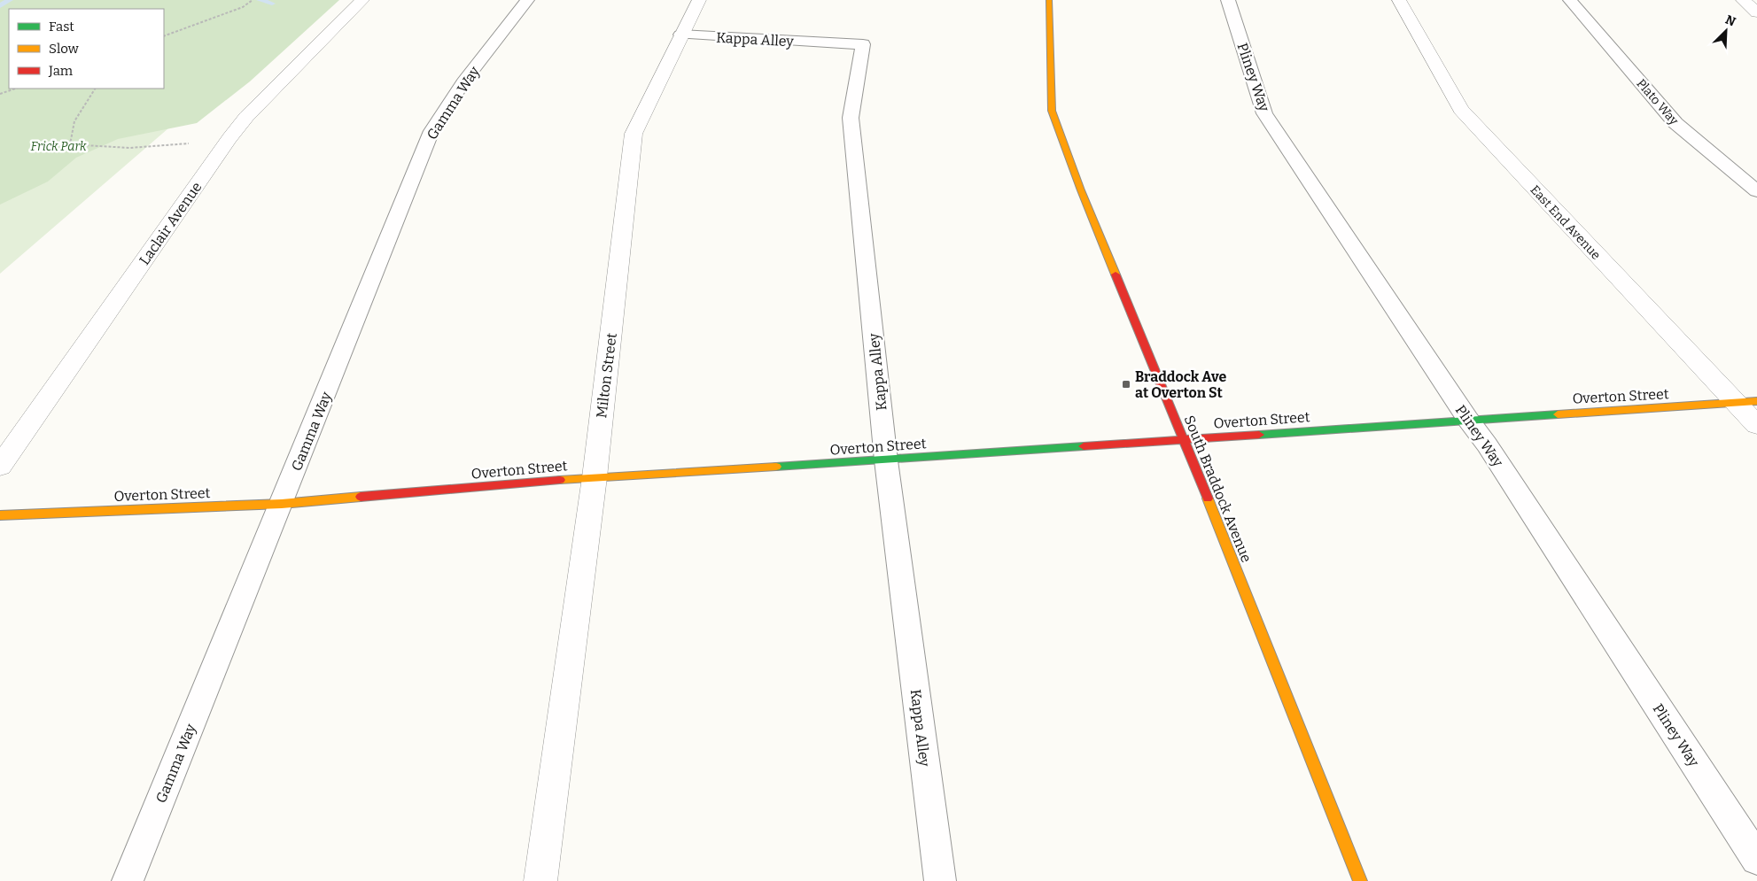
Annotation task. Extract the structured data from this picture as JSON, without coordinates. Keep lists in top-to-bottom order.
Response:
{
  "streets": {
    "street": [
      "East End Avenue",
      "Laclair Avenue",
      "Milton Street",
      "Overton Street",
      "South Braddock Avenue"
    ],
    "lane": [
      "Kappa Alley",
      "Pliney Way",
      "Plato Way",
      "Gamma Way"
    ]
  },
  "crossings": [
    ["Kappa Alley", "Milton Street"],
    ["Kappa Alley", "Overton Street"],
    ["Pliney Way", "Overton Street"],
    ["Gamma Way", "Overton Street"],
    ["East End Avenue", "Overton Street"],
    ["Milton Street", "Overton Street"],
    ["Overton Street", "South Braddock Avenue"]
  ],
  "parks": ["Frick Park"],
  "places": {
    "transit": ["Braddock Ave at Overton St"]
  },
  "legend": ["Fast", "Slow", "Jam"],
  "north": "top right"
}
